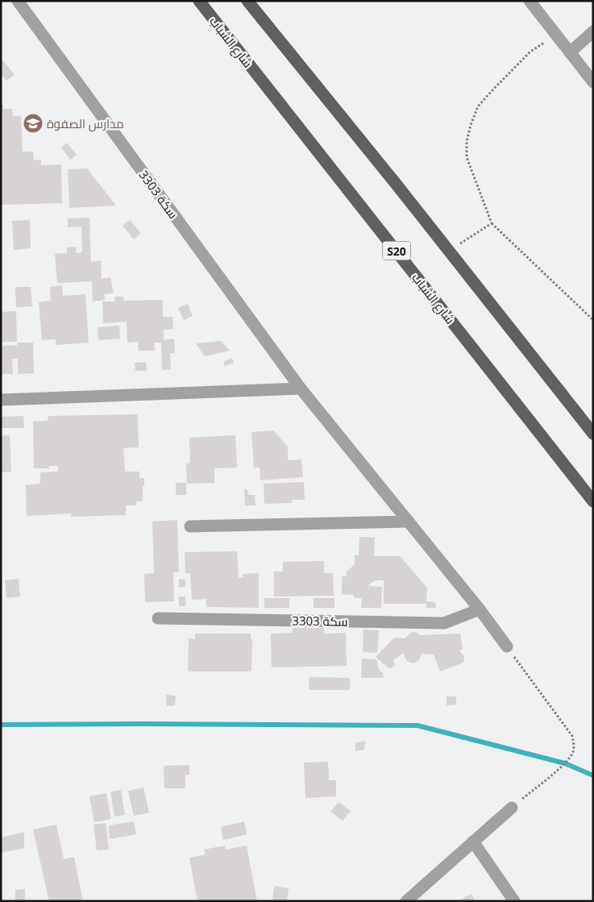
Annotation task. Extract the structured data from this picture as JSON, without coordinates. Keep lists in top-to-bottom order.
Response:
{
  "streets": {
    "main road": ["شارع الشباب", "S20"],
    "street": ["سكة 3303"]
  },
  "places": {
    "school or university": ["مدارس الصفوة"]
  }
}
